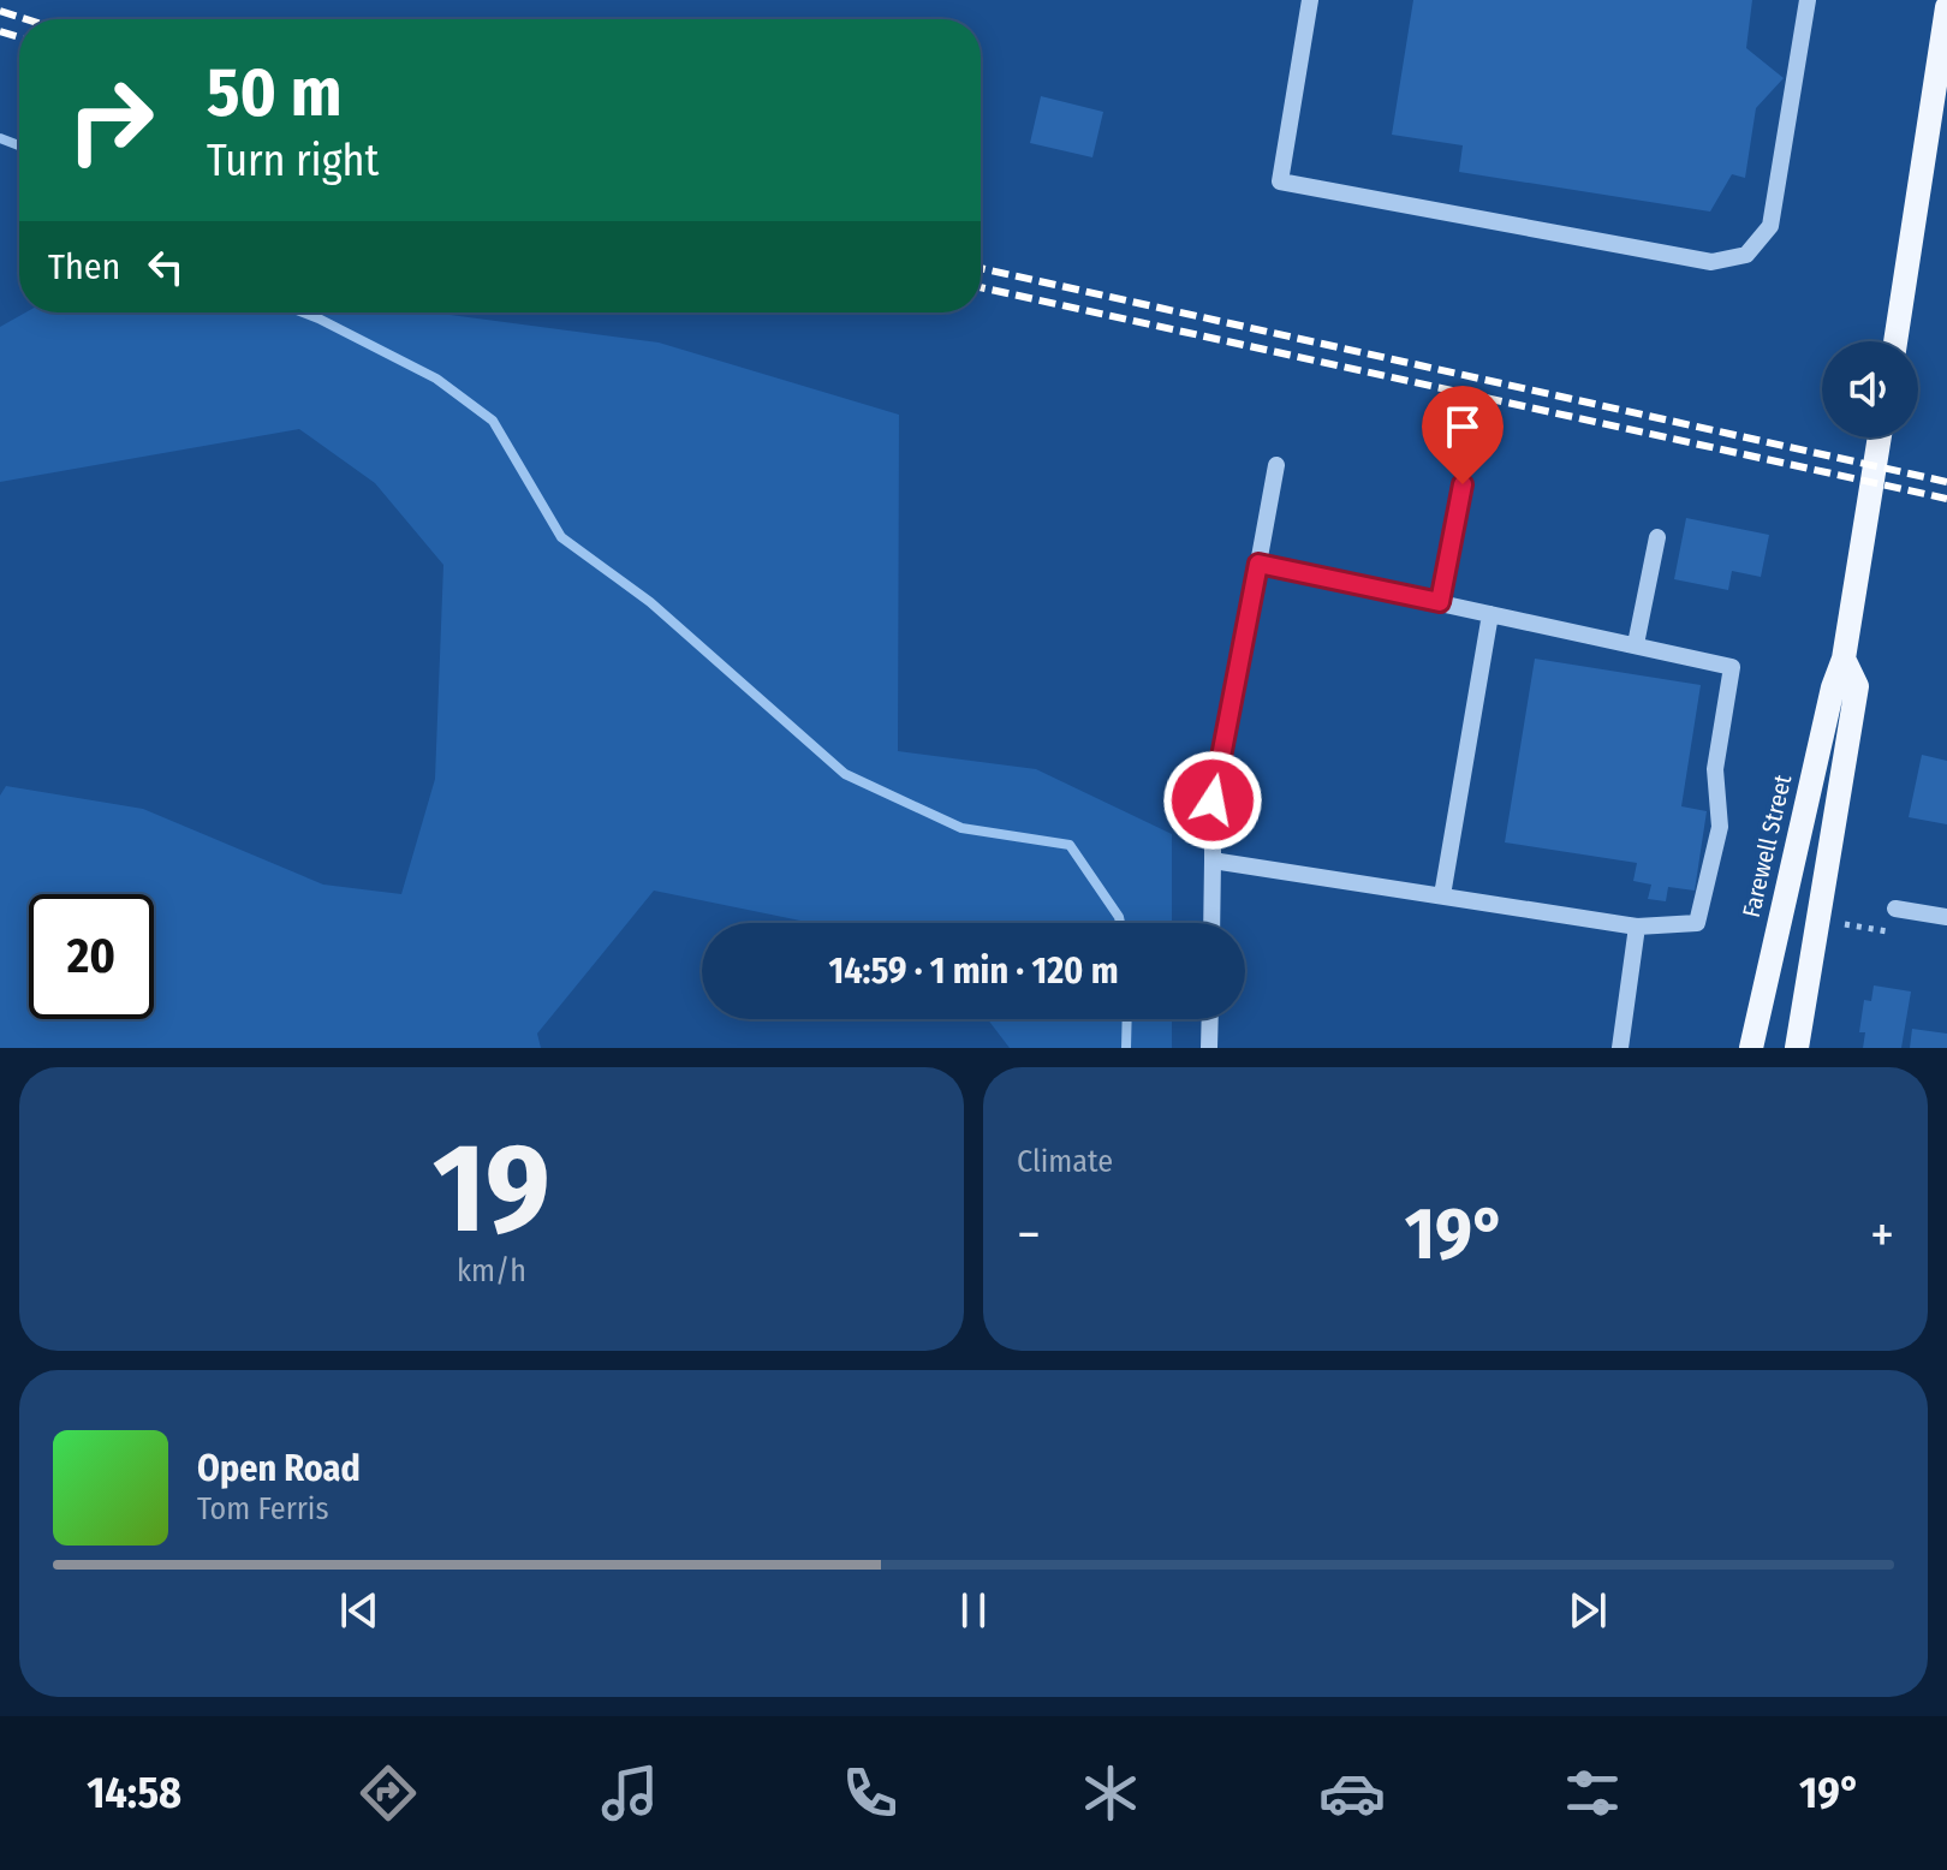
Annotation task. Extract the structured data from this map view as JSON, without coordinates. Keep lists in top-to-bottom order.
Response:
{
  "streets": {
    "main road": ["Farewell Street"]
  },
  "page": {
    "turn": ["50 m", "Turn right"],
    "then": "Then",
    "limit": "20",
    "trip": "14:59 · 1 min · 120 m",
    "tile": [
      ["19", "km/h"],
      "Climate"
    ],
    "heat": ["−", "19°", "+"],
    "song": ["Open Road", "Tom Ferris"],
    "tabs": ["14:58", "19°"]
  }
}
